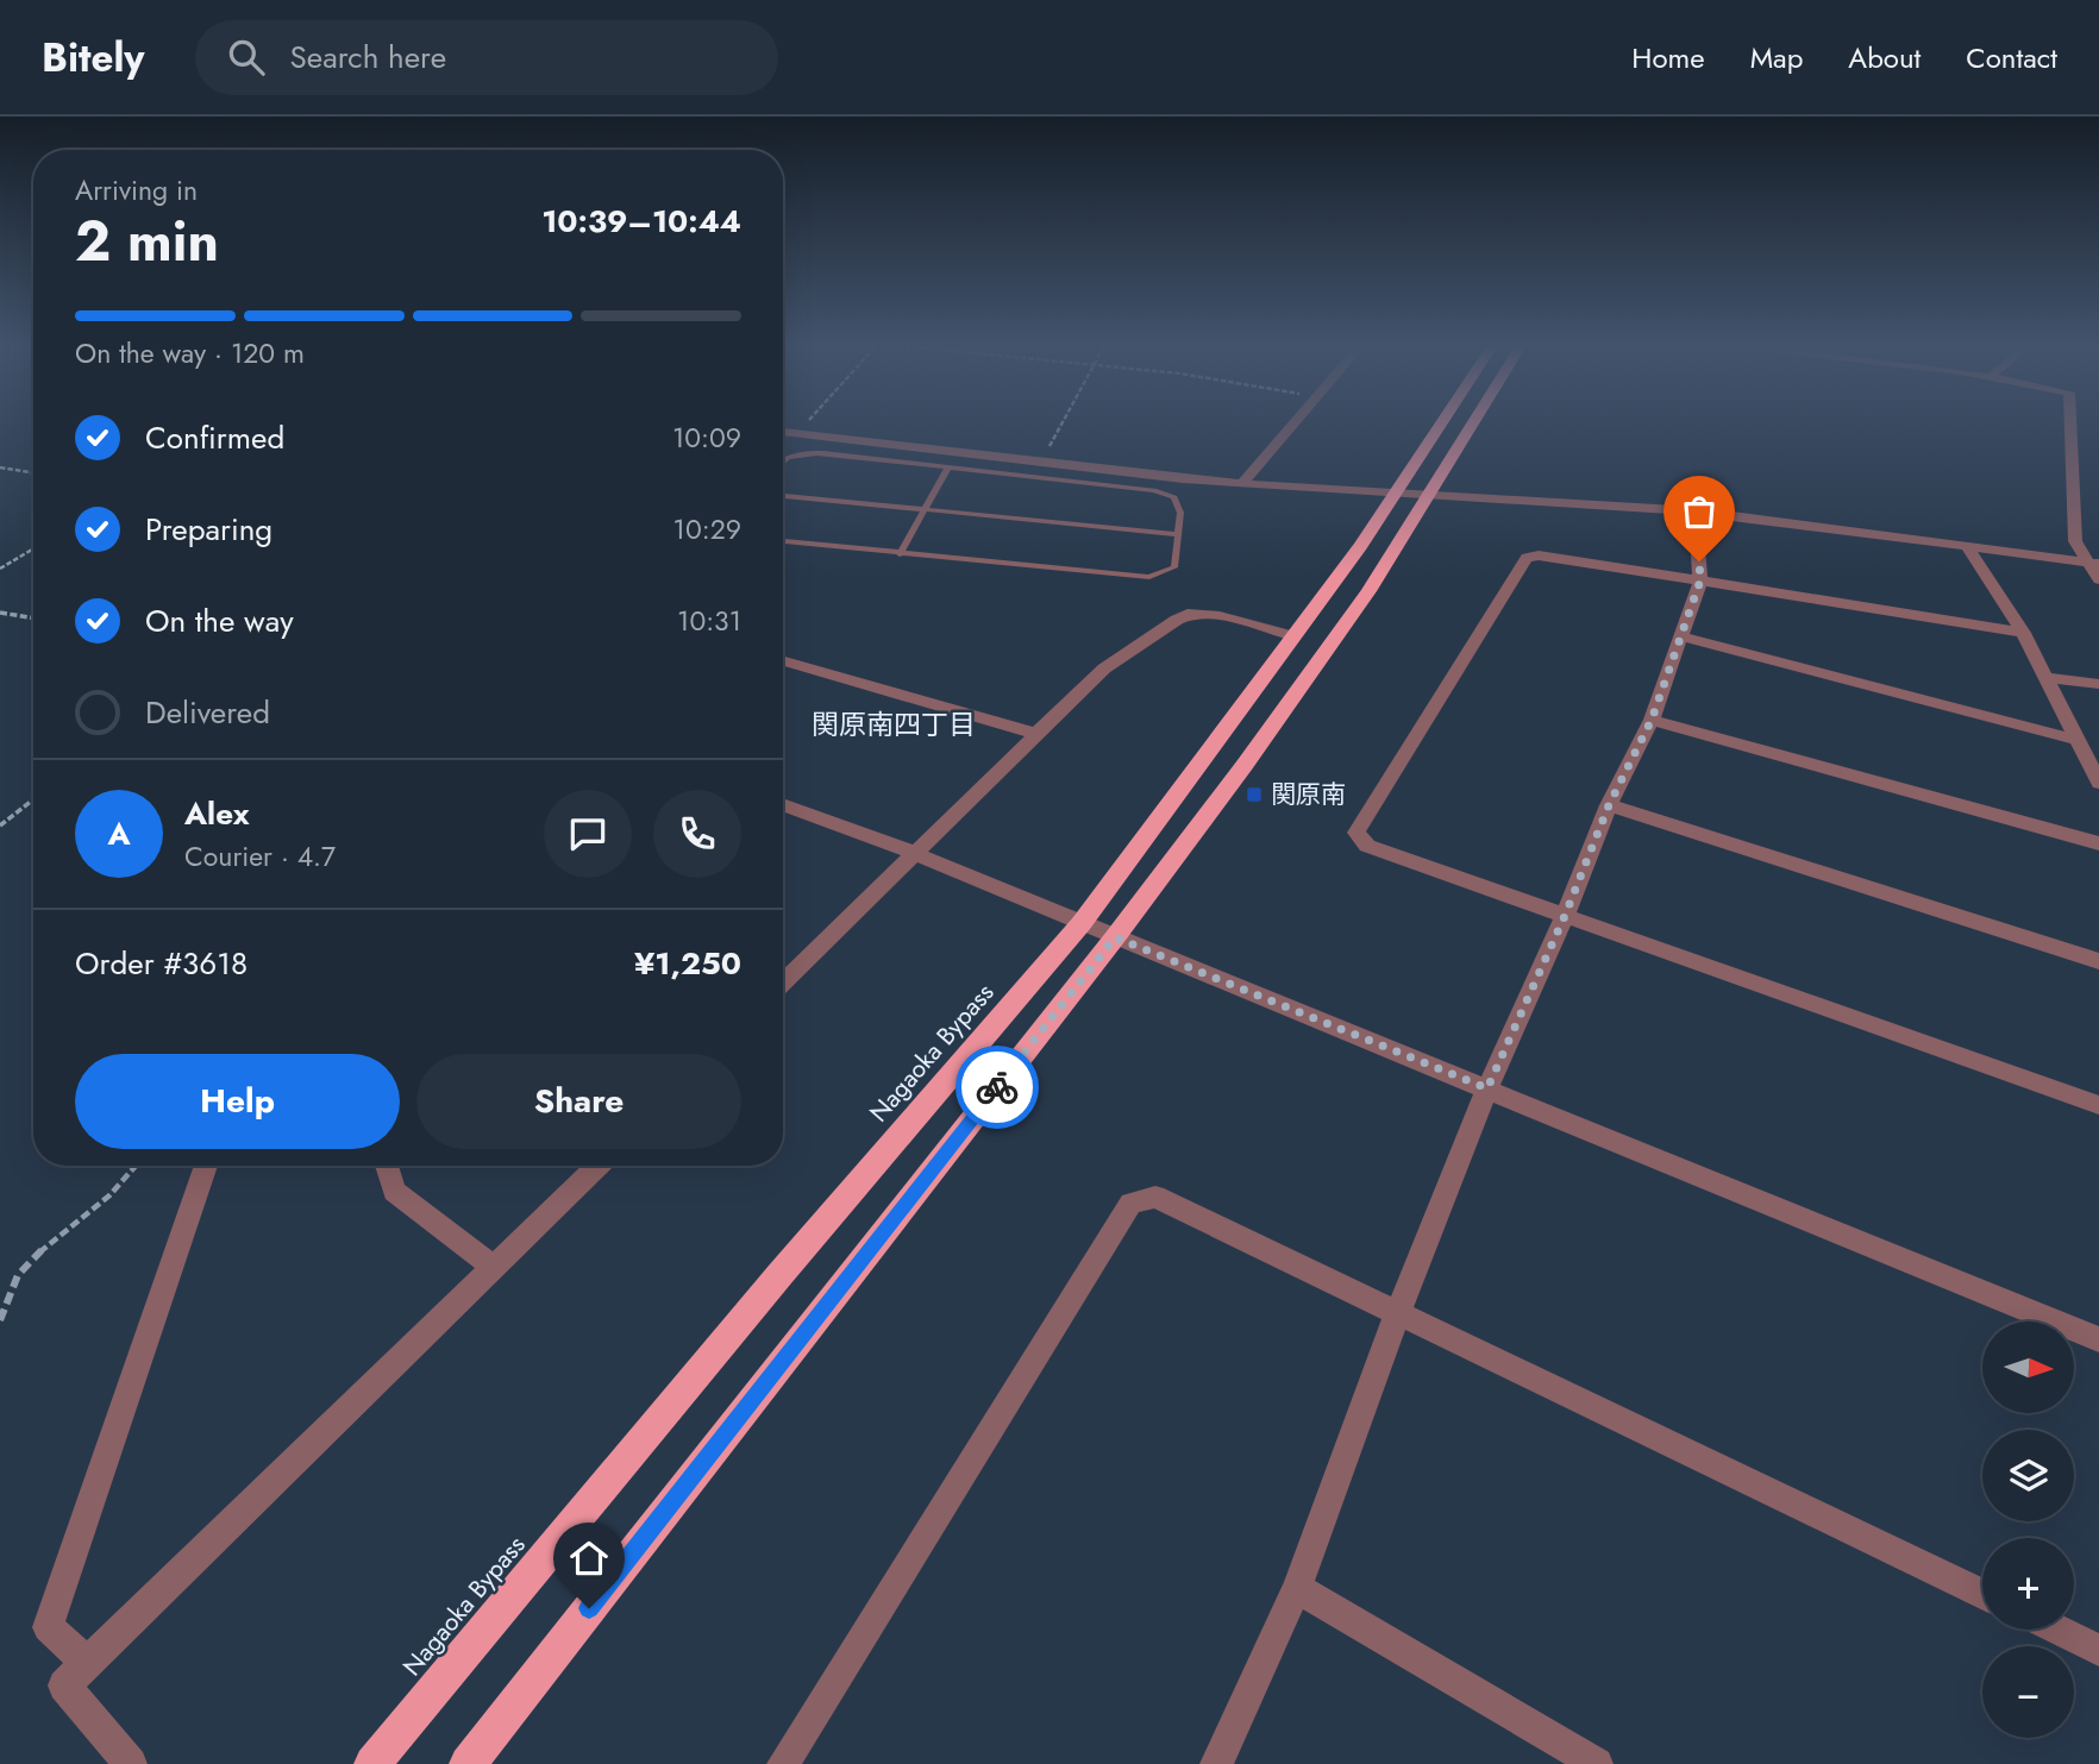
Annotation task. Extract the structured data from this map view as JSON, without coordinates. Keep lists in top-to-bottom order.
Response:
{
  "streets": {
    "highway": ["Nagaoka Bypass"]
  },
  "districts": ["関原南四丁目"],
  "places": {
    "transit": ["関原南"]
  },
  "north": "right",
  "page": {
    "header": "Bitely",
    "search": "Search here",
    "nav": [
      "Home",
      "Map",
      "About",
      "Contact"
    ],
    "heading": ["2 min", "Arriving in", "10:39–10:44"],
    "panel": [
      "Alex",
      "Courier · 4.7",
      "Order #3618",
      "¥1,250"
    ],
    "bar": "On the way · 120 m",
    "list": [
      ["Confirmed", "10:09"],
      ["Preparing", "10:29"],
      ["On the way", "10:31"],
      "Delivered"
    ],
    "round": "A",
    "buttons": ["Help", "Share"],
    "map_buttons": ["+", "−"]
  }
}
